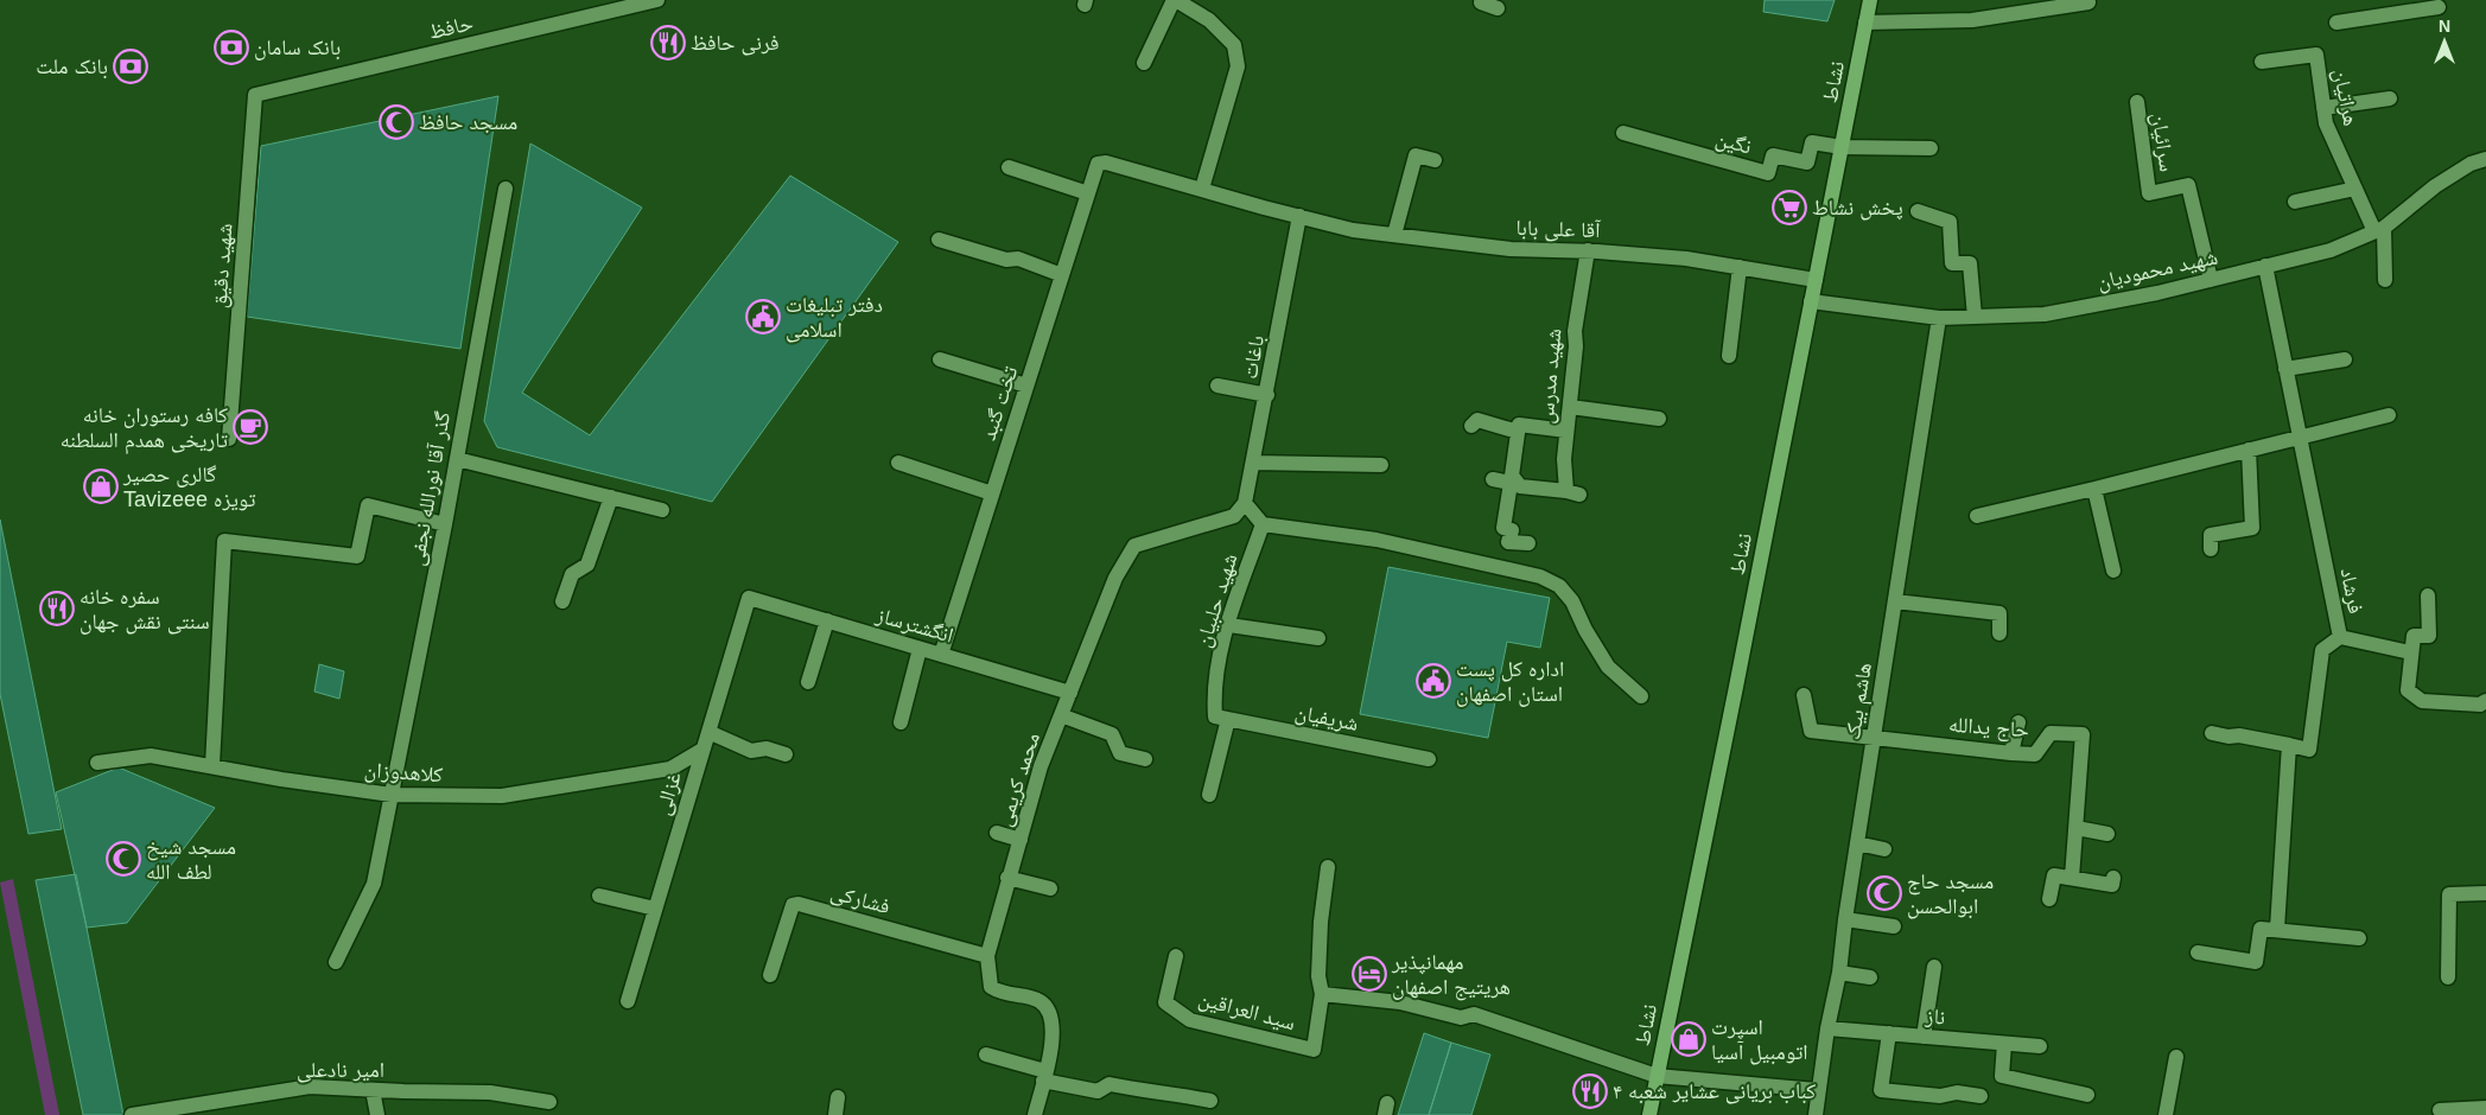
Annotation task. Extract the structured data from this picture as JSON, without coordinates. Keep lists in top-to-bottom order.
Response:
{
  "streets": {
    "main road": ["نشاط"],
    "street": [
      "حافظ",
      "هراتیان",
      "نگین",
      "سرائیان",
      "آقا علی بابا",
      "شهید دقیق",
      "شهید محمودیان",
      "باغات",
      "شهید مدرس",
      "تخت گنبد",
      "گذر آقا نورالله نجفی",
      "فرشاد",
      "شهید حلبیان",
      "انگشترساز",
      "هاشم بیک",
      "شریفیان",
      "حاج یدالله",
      "کلاهدوزان",
      "محمد کریمی",
      "غزالی",
      "فشارکی",
      "سید العراقین",
      "ناز",
      "امیر نادعلی"
    ]
  },
  "crossings": [
    ["حافظ", "شهید دقیق"],
    ["نشاط", "نگین"],
    ["نشاط", "آقا علی بابا"],
    ["نشاط", "شهید محمودیان"],
    ["نشاط", "سید العراقین"],
    ["هراتیان", "شهید محمودیان"],
    ["سرائیان", "شهید محمودیان"],
    ["آقا علی بابا", "باغات"],
    ["آقا علی بابا", "شهید مدرس"],
    ["آقا علی بابا", "تخت گنبد"],
    ["شهید محمودیان", "فرشاد"],
    ["شهید محمودیان", "هاشم بیک"],
    ["باغات", "محمد کریمی"],
    ["تخت گنبد", "انگشترساز"],
    ["گذر آقا نورالله نجفی", "کلاهدوزان"],
    ["شهید حلبیان", "شریفیان"],
    ["انگشترساز", "محمد کریمی"],
    ["انگشترساز", "غزالی"],
    ["هاشم بیک", "حاج یدالله"],
    ["هاشم بیک", "ناز"],
    ["کلاهدوزان", "غزالی"],
    ["محمد کریمی", "فشارکی"]
  ],
  "places": {
    "restaurant": ["فرنی حافظ", "سفره خانه سنتی نقش جهان", "کباب بریانی عشایر شعبه ۴"],
    "bank": ["بانک سامان", "بانک ملت"],
    "mosque": ["مسجد حافظ", "مسجد شیخ لطف الله", "مسجد حاج ابوالحسن"],
    "supermarket": ["پخش نشاط"],
    "public building": ["دفتر تبلیغات اسلامی", "اداره کل پست استان اصفهان"],
    "cafe": ["کافه رستوران خانه تاریخی همدم السلطنه"],
    "shop": ["گالری حصیر Tavizeee تویزه", "اسپرت اتومبیل آسیا"],
    "hotel": ["مهمانپذیر هریتیج اصفهان"]
  },
  "north": "top"
}
